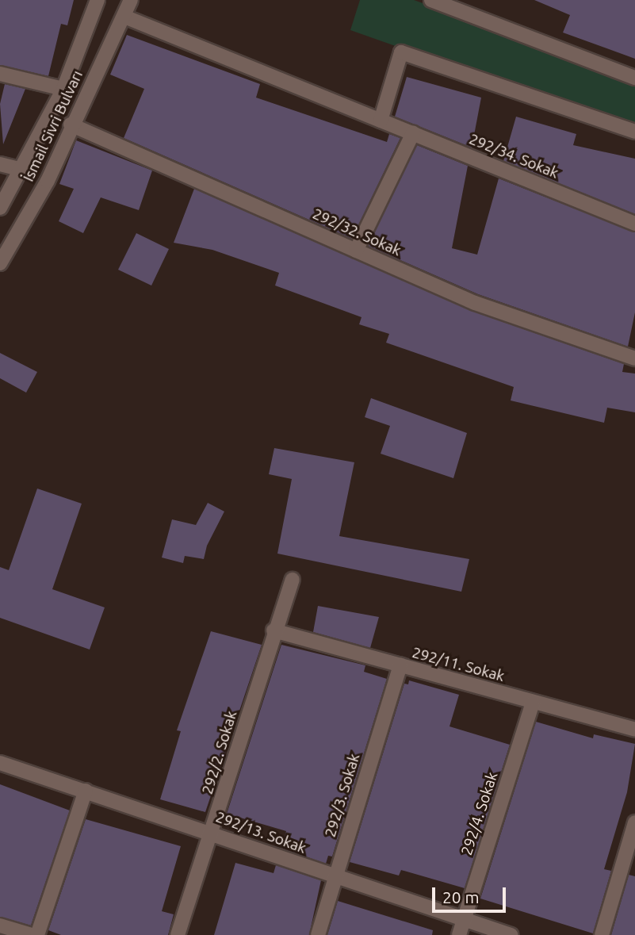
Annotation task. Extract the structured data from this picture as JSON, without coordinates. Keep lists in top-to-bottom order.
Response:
{
  "streets": {
    "street": [
      "İsmail Sivri Bulvarı",
      "292/34. Sokak",
      "292/32. Sokak",
      "292/11. Sokak",
      "292/2. Sokak",
      "292/3. Sokak",
      "292/4. Sokak",
      "292/13. Sokak"
    ]
  },
  "crossings": [
    ["İsmail Sivri Bulvarı", "292/32. Sokak"],
    ["292/11. Sokak", "292/2. Sokak"],
    ["292/11. Sokak", "292/3. Sokak"],
    ["292/11. Sokak", "292/4. Sokak"],
    ["292/2. Sokak", "292/13. Sokak"],
    ["292/3. Sokak", "292/13. Sokak"],
    ["292/4. Sokak", "292/13. Sokak"]
  ],
  "scale_bar": "20 m"
}
